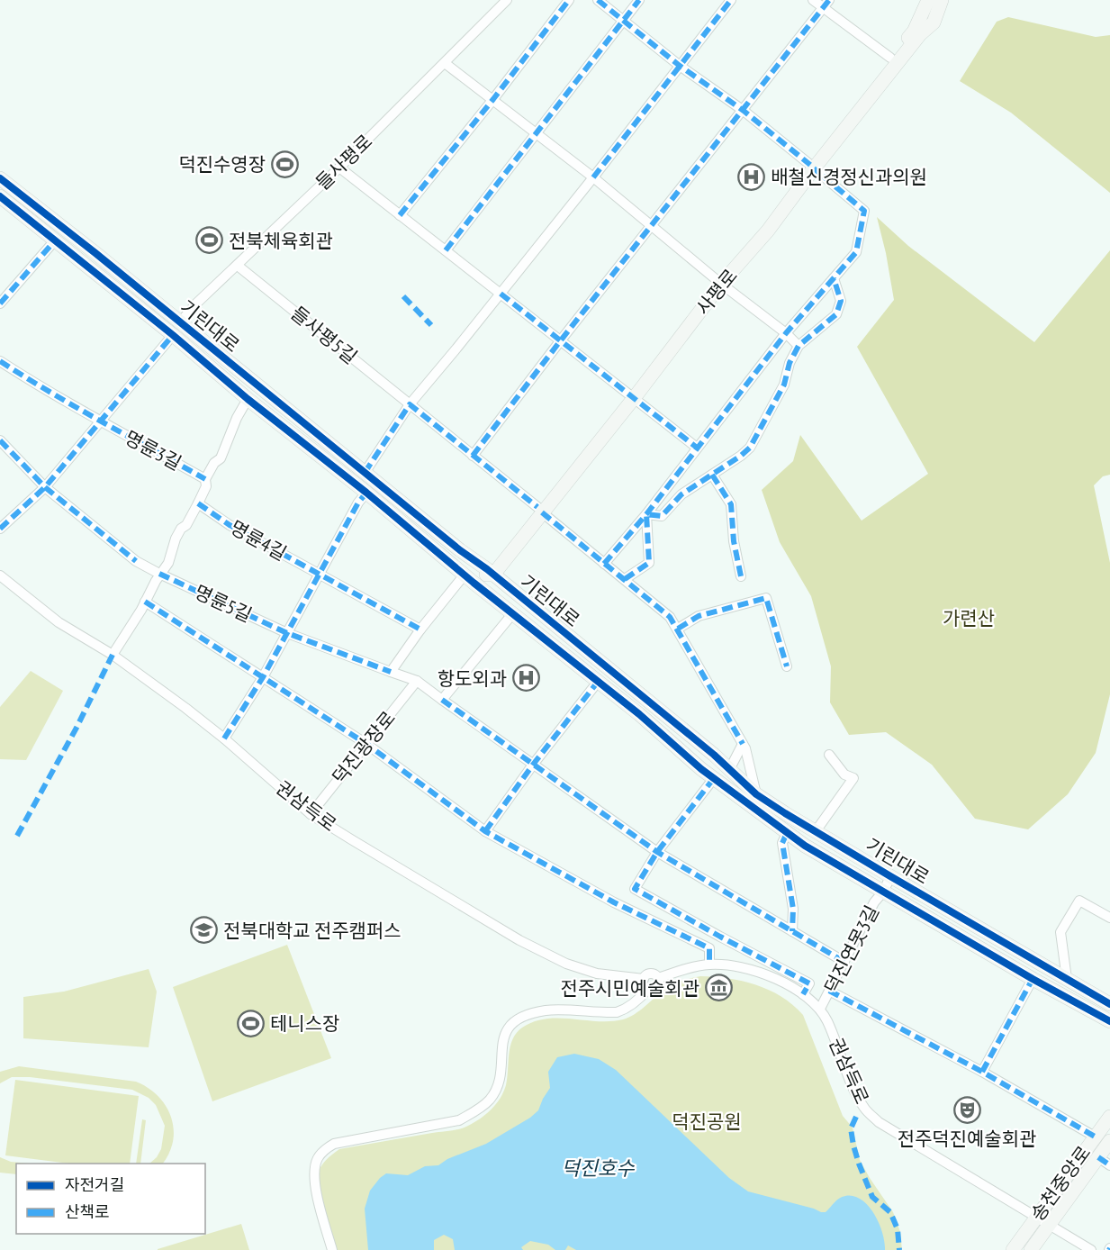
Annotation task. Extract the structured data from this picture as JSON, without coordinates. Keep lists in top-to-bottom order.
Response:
{
  "streets": {
    "street": [
      "들사평로",
      "사평로",
      "기린대로",
      "들사평5길",
      "명륜3길",
      "명륜4길",
      "명륜5길",
      "덕진광장로",
      "권삼득로",
      "덕진연못3길",
      "송천중앙로"
    ]
  },
  "crossings": [
    ["들사평로", "기린대로"],
    ["들사평로", "들사평5길"],
    ["사평로", "기린대로"],
    ["사평로", "들사평5길"],
    ["기린대로", "들사평5길"],
    ["기린대로", "명륜3길"],
    ["기린대로", "덕진연못3길"],
    ["덕진광장로", "권삼득로"],
    ["권삼득로", "덕진연못3길"],
    ["권삼득로", "송천중앙로"]
  ],
  "water": ["덕진호수"],
  "parks": ["가련산", "덕진공원"],
  "places": {
    "sports": ["덕진수영장", "전북체육회관", "테니스장"],
    "hospital": ["배철신경정신과의원", "항도외과"],
    "school or university": ["전북대학교 전주캠퍼스"],
    "museum": ["전주시민예술회관"],
    "theatre": ["전주덕진예술회관"]
  },
  "legend": ["자전거길", "산책로"]
}
